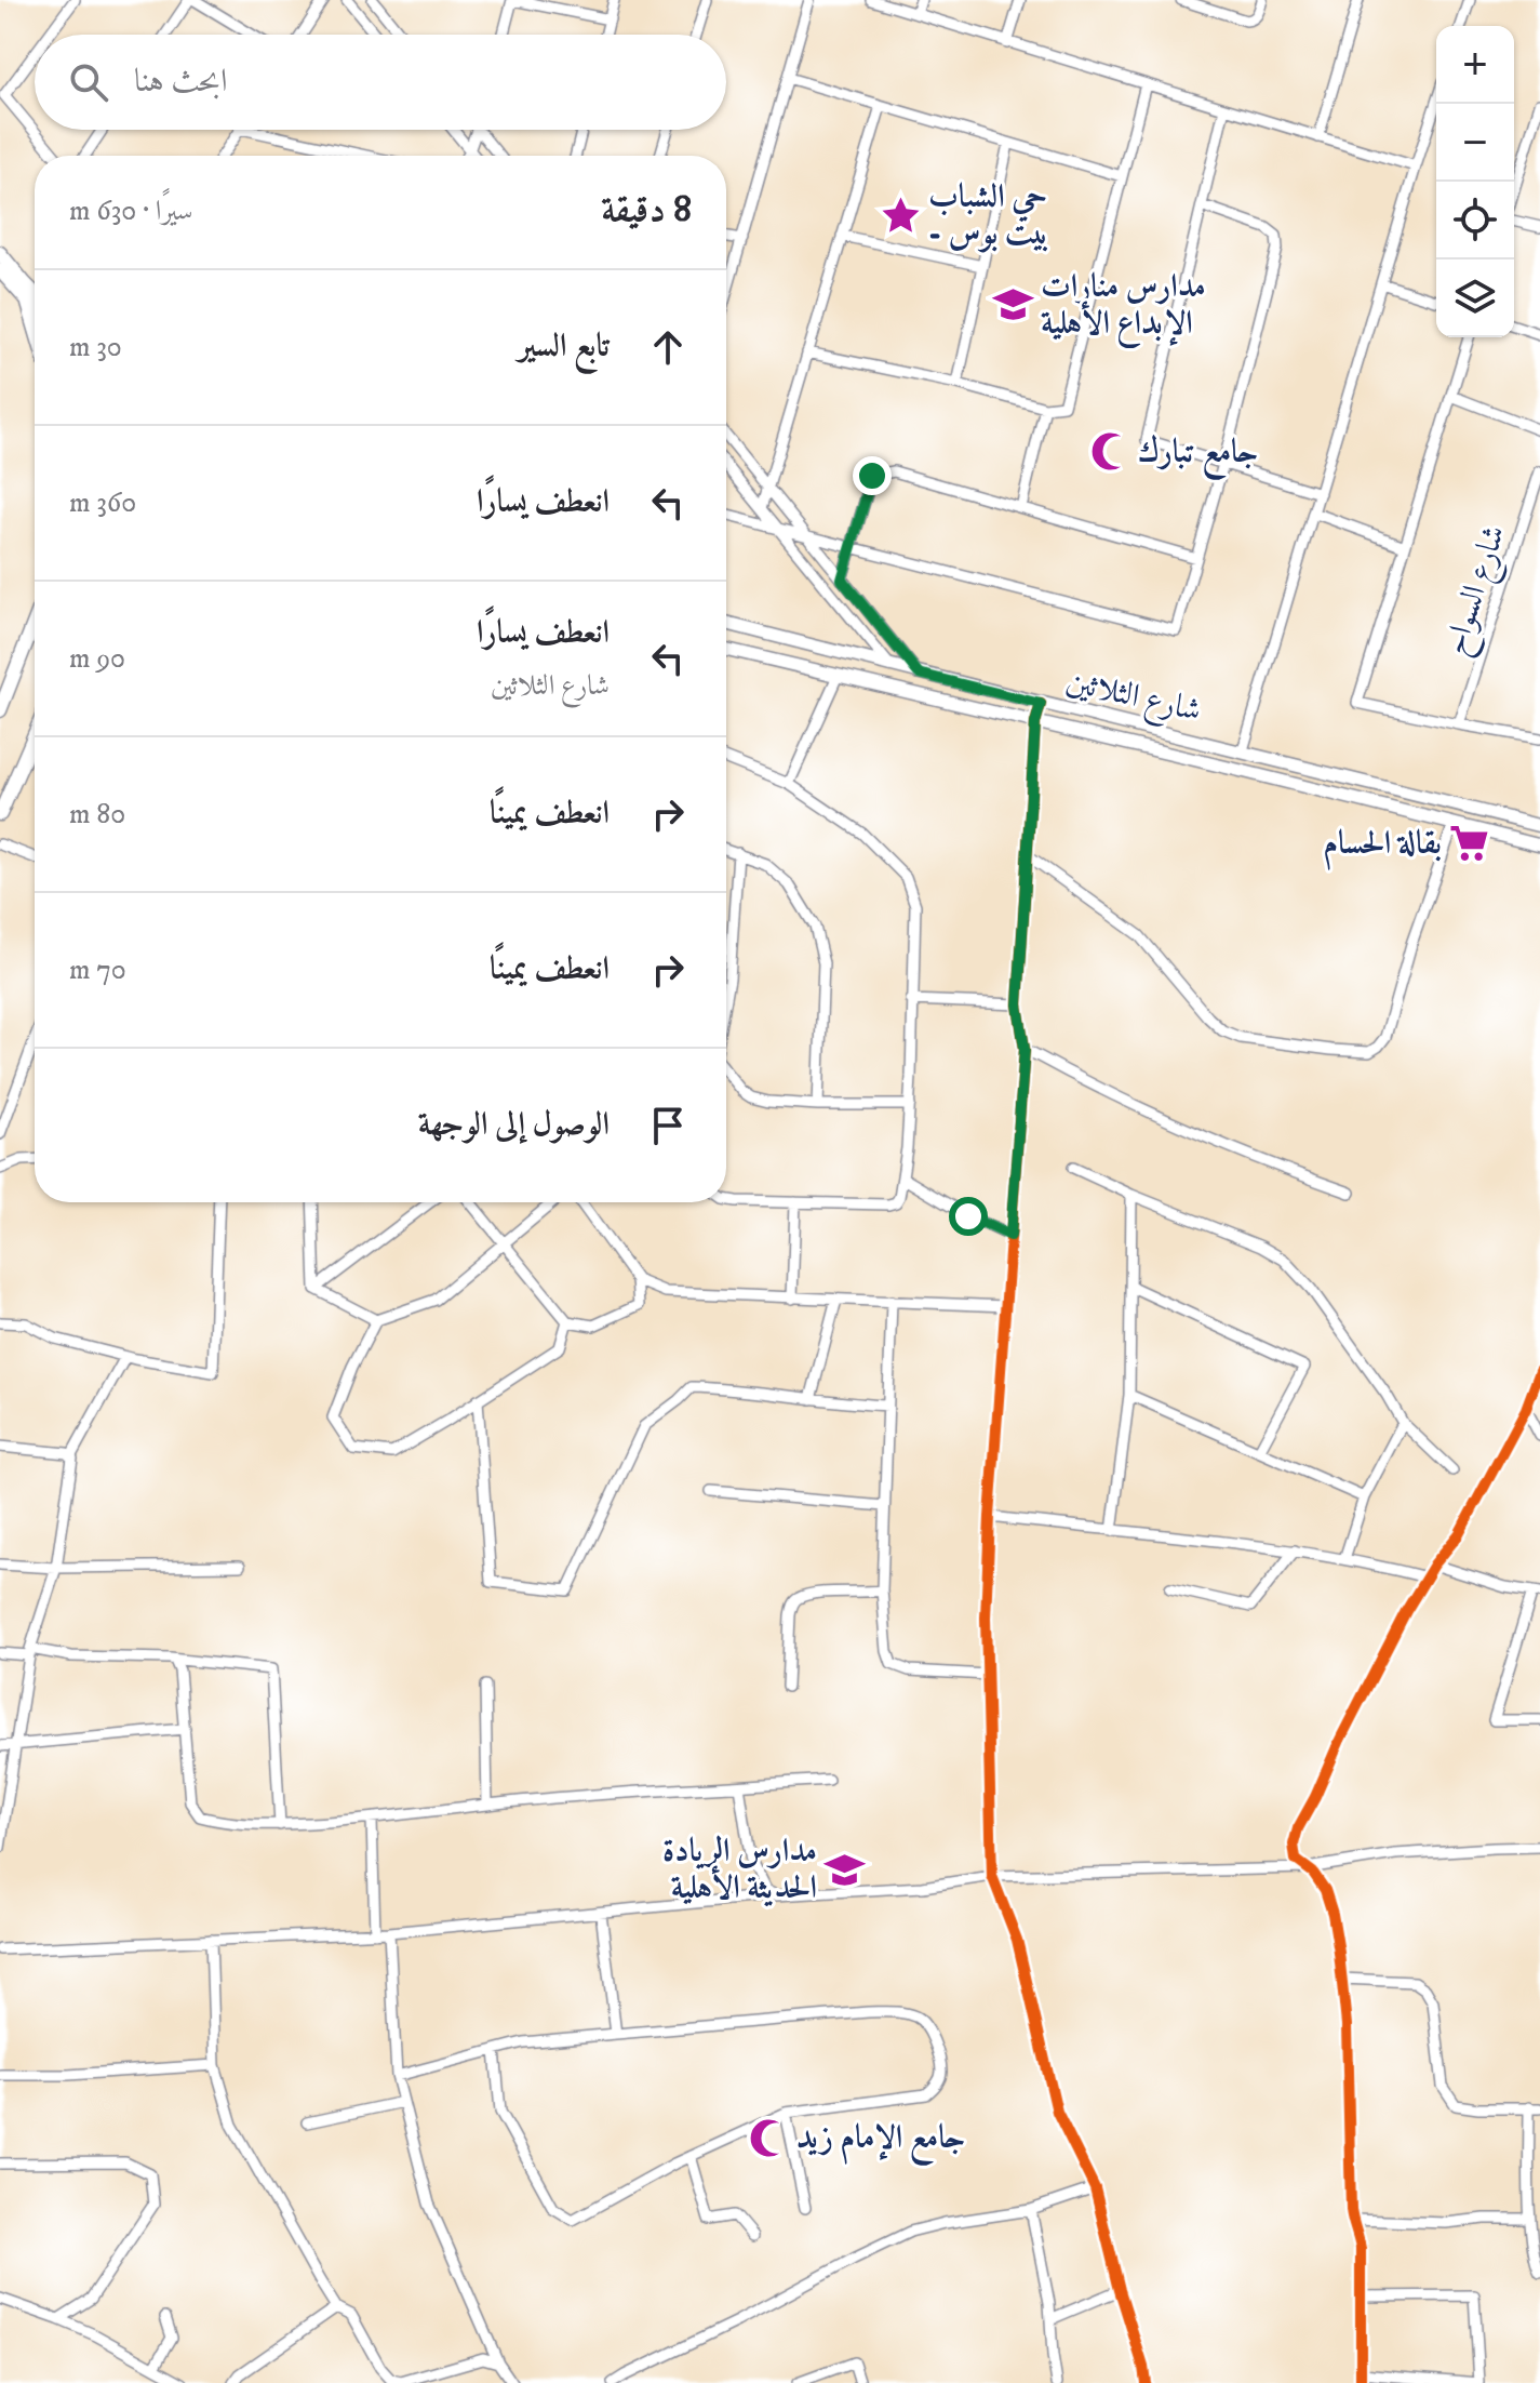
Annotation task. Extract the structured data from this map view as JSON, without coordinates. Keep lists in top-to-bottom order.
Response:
{
  "streets": {
    "street": ["شارع السواح", "شارع الثلاثين"]
  },
  "places": {
    "place": ["حي الشباب - بيت بوس"],
    "school or university": ["مدارس منارات الإبداع الأهلية", "مدارس الريادة الحديثة الأهلية"],
    "mosque": ["جامع تبارك", "جامع الإمام زيد"],
    "supermarket": ["بقالة الحسام"]
  },
  "page": {
    "map_buttons": ["+", "−"],
    "search": "ابحث هنا",
    "heading": ["8 دقيقة", "سيرًا · 630 m"],
    "list": [
      ["تابع السير", "30 m"],
      ["انعطف يسارًا", "360 m"],
      ["انعطف يسارًا", "شارع الثلاثين", "90 m"],
      ["انعطف يمينًا", "80 m"],
      ["انعطف يمينًا", "70 m"],
      "الوصول إلى الوجهة"
    ]
  }
}
